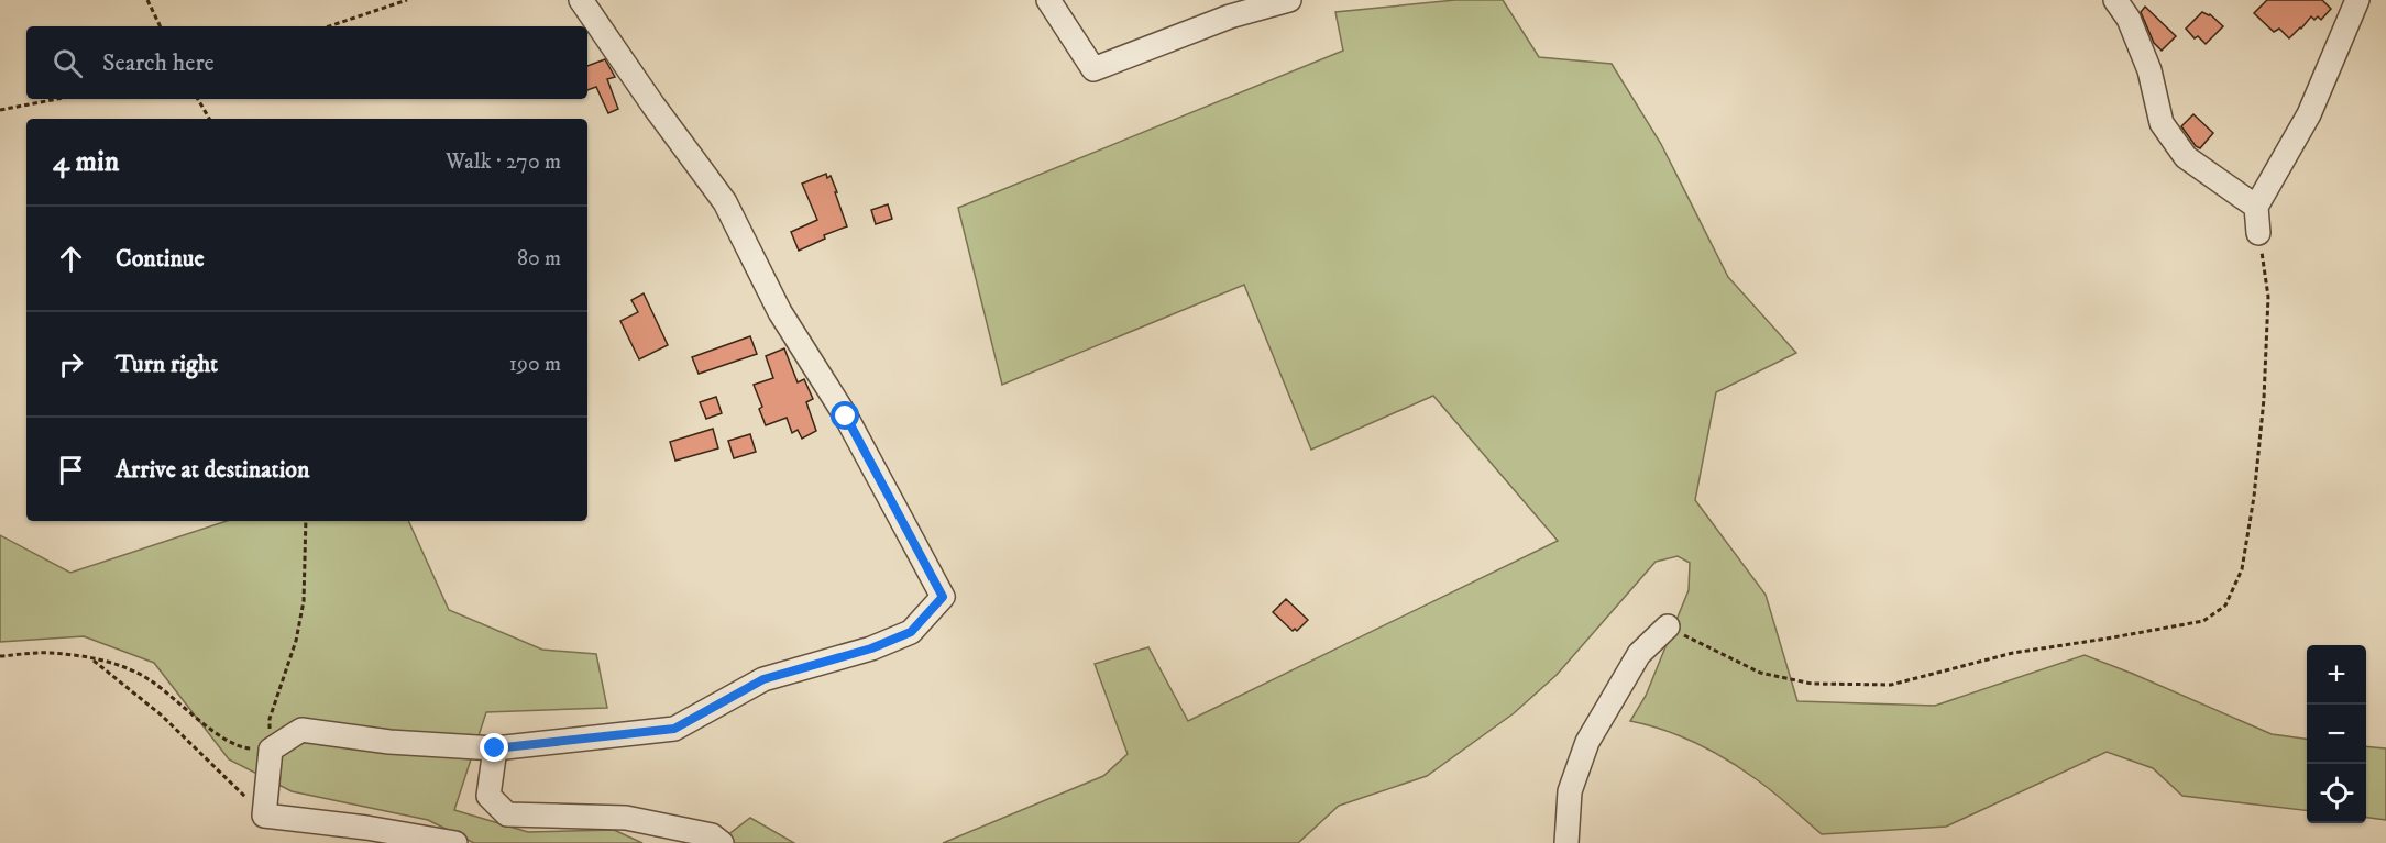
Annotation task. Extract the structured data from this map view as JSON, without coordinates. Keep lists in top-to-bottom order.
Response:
{
  "page": {
    "search": "Search here",
    "heading": ["4 min", "Walk · 270 m"],
    "list": [
      ["Continue", "80 m"],
      ["Turn right", "190 m"],
      "Arrive at destination"
    ],
    "map_buttons": ["+", "−"]
  }
}
